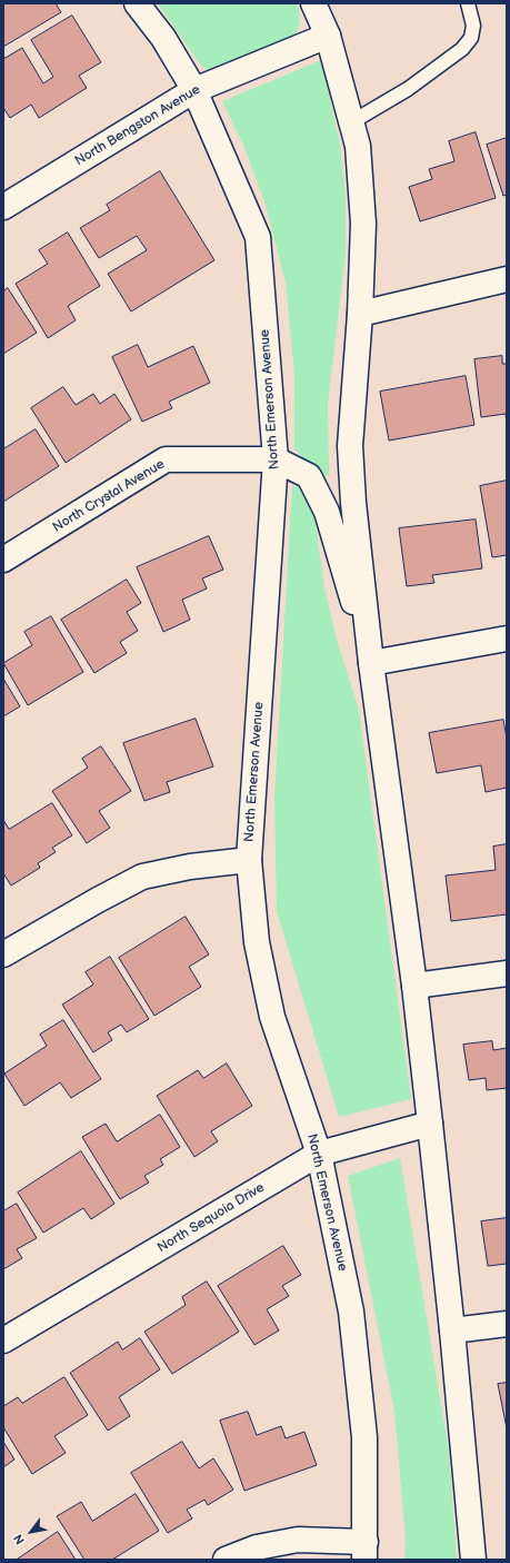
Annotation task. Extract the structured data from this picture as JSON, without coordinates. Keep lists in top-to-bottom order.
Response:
{
  "streets": {
    "street": [
      "North Bengston Avenue",
      "North Emerson Avenue",
      "North Crystal Avenue",
      "North Sequoia Drive"
    ]
  },
  "crossings": [
    ["North Bengston Avenue", "North Emerson Avenue"],
    ["North Emerson Avenue", "North Crystal Avenue"],
    ["North Emerson Avenue", "North Sequoia Drive"]
  ],
  "north": "bottom left"
}
